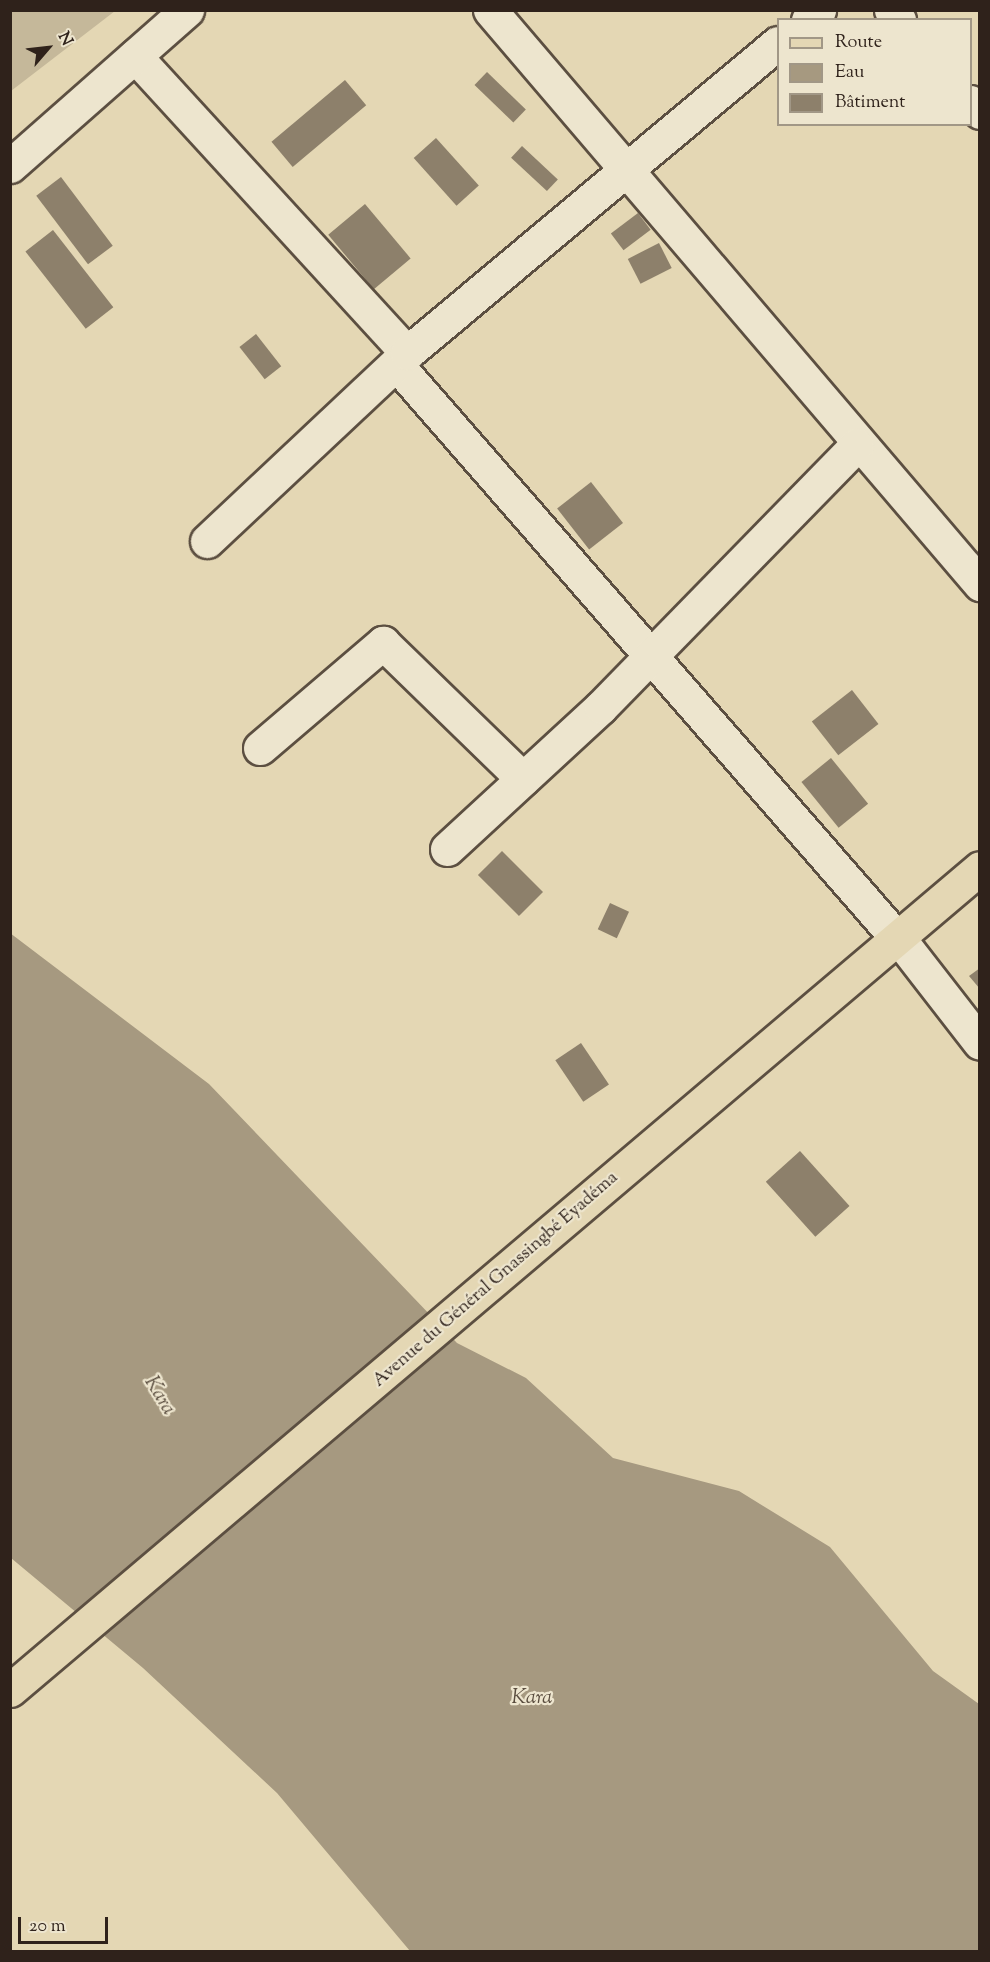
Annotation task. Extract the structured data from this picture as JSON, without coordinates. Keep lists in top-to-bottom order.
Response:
{
  "streets": {
    "main road": ["Avenue du Général Gnassingbé Eyadéma"]
  },
  "water": ["Kara"],
  "legend": ["Route", "Eau", "Bâtiment"],
  "scale_bar": "20 m",
  "north": "top right"
}
